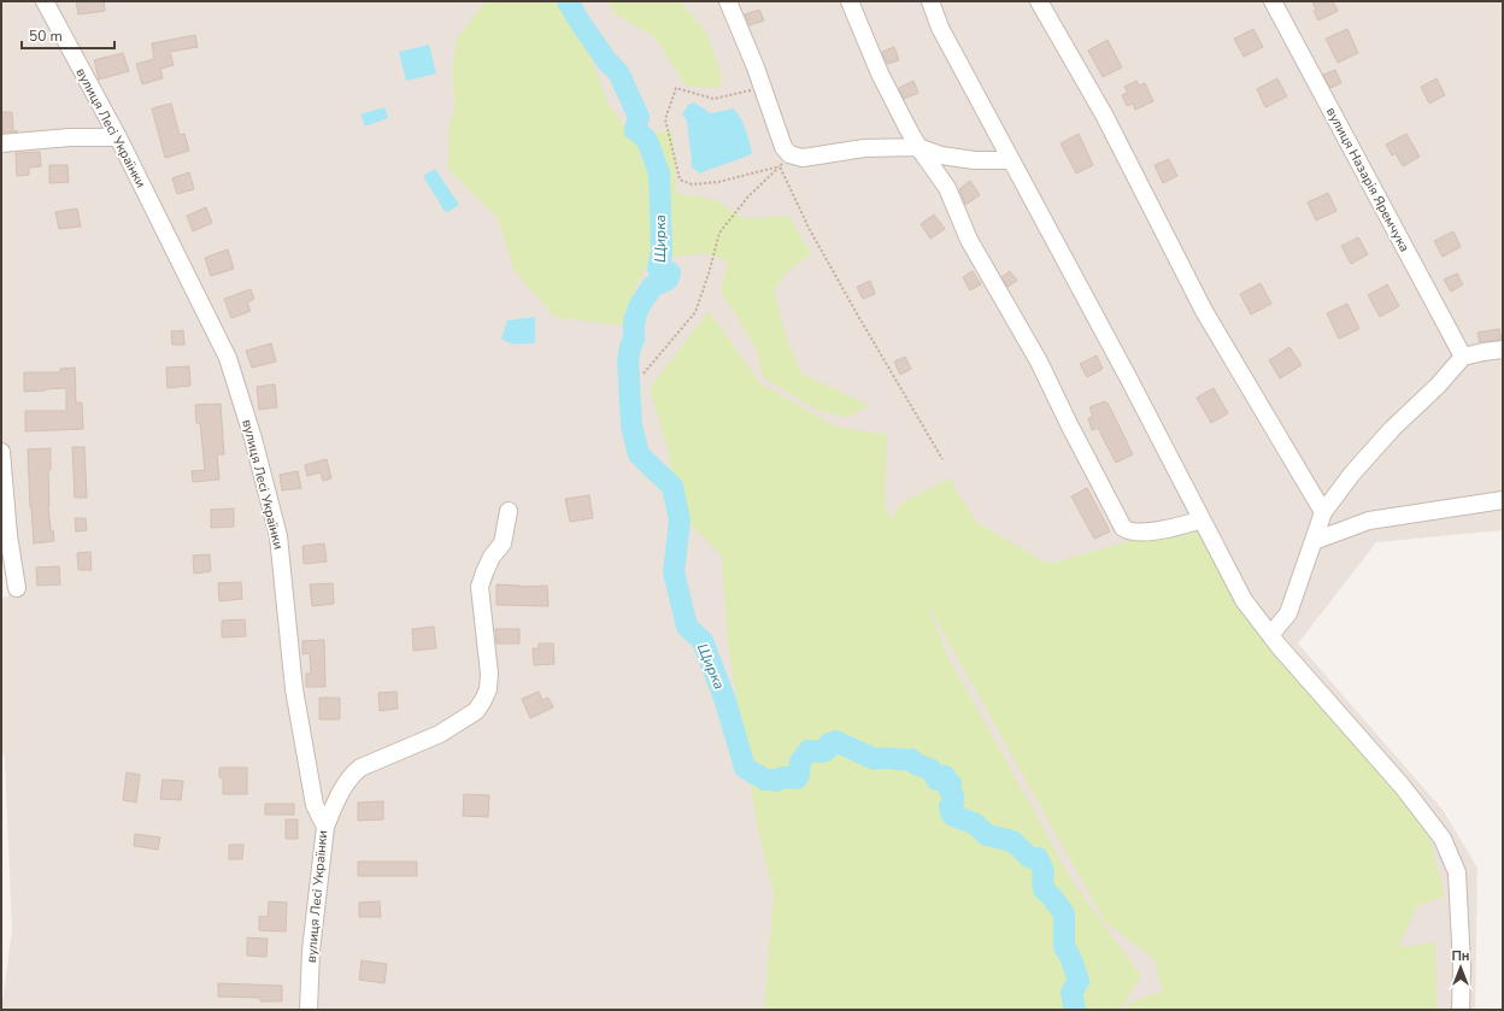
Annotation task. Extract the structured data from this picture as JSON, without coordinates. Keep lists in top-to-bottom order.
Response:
{
  "streets": {
    "street": ["вулиця Лесі Українки", "вулиця Назарія Яремчука"]
  },
  "water": ["Щирка"],
  "scale_bar": "50 m",
  "north": "top"
}
